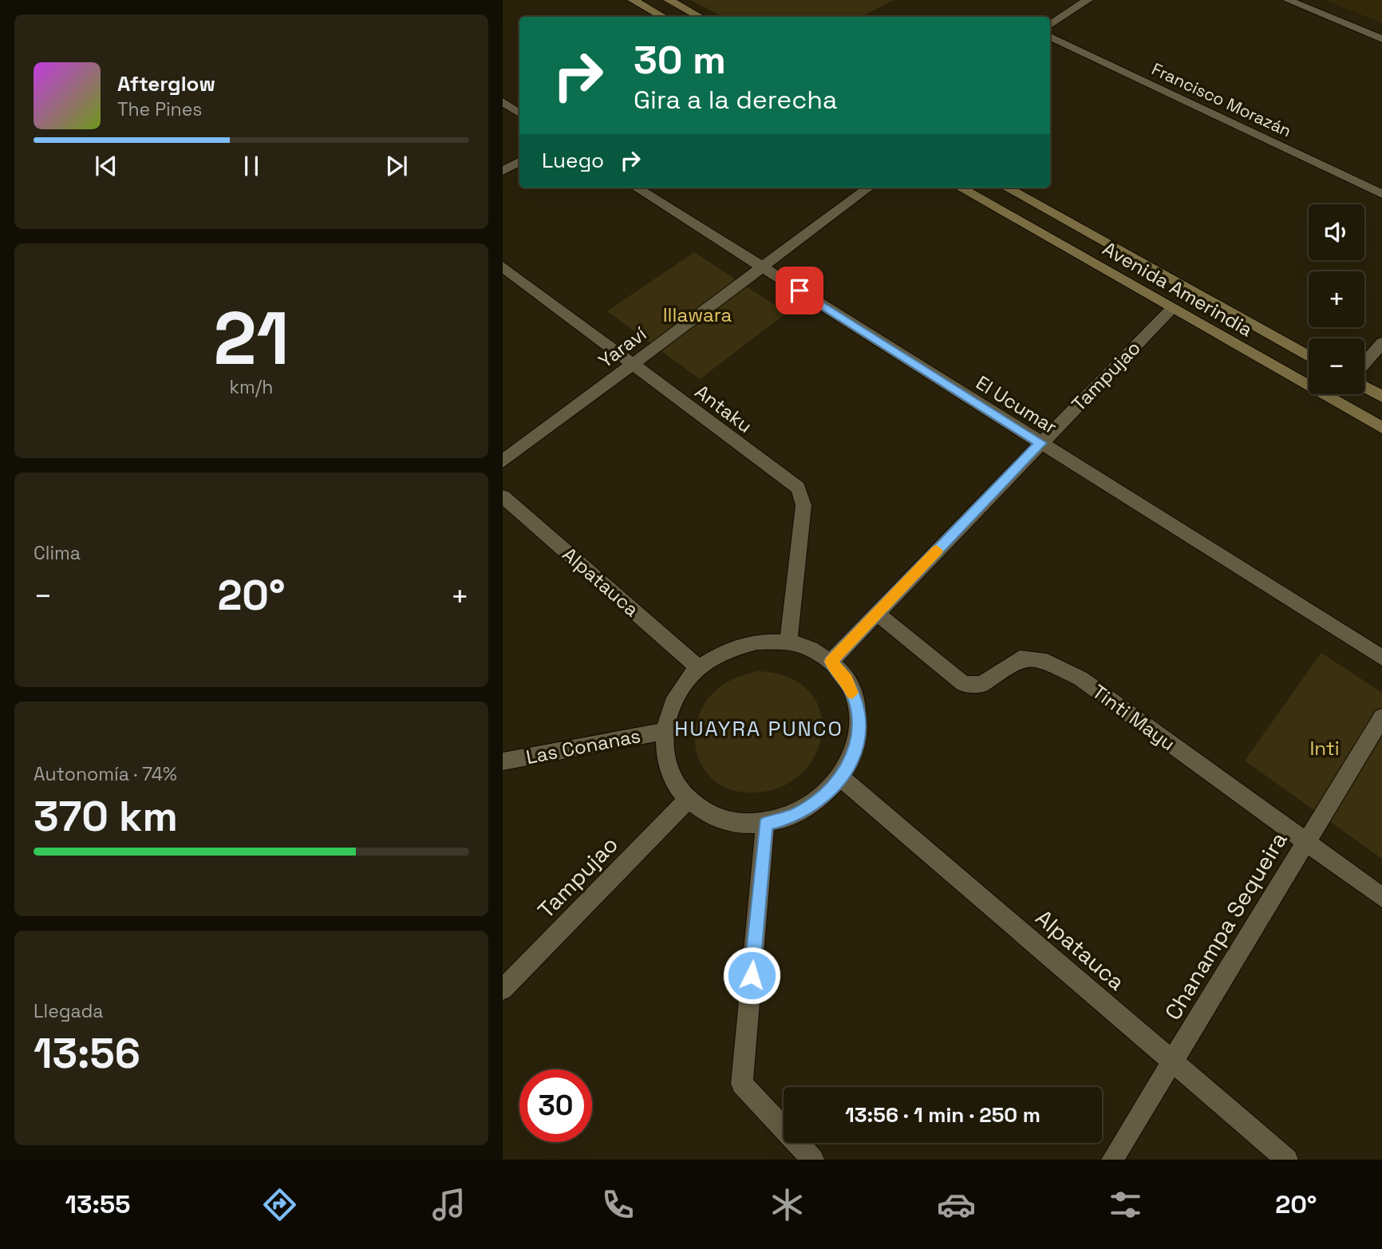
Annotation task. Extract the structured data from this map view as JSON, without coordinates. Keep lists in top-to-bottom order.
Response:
{
  "streets": {
    "street": [
      "Francisco Morazán",
      "Avenida Amerindia",
      "Yaraví",
      "Tampujao",
      "El Ucumar",
      "Antaku",
      "Alpatauca",
      "Tinti Mayu",
      "Las Conanas",
      "Chanampa Sequeira"
    ]
  },
  "crossings": [
    ["Avenida Amerindia", "Tampujao"],
    ["Yaraví", "El Ucumar"],
    ["Yaraví", "Antaku"],
    ["Tampujao", "El Ucumar"],
    ["Tampujao", "Antaku"],
    ["Tampujao", "Alpatauca"],
    ["Tampujao", "Tinti Mayu"],
    ["Tampujao", "Las Conanas"],
    ["Antaku", "Alpatauca"],
    ["Antaku", "Las Conanas"],
    ["Alpatauca", "Las Conanas"],
    ["Alpatauca", "Chanampa Sequeira"],
    ["Tinti Mayu", "Chanampa Sequeira"]
  ],
  "districts": ["HUAYRA PUNCO"],
  "parks": ["Illawara", "Inti"],
  "page": {
    "turn": ["30 m", "Gira a la derecha"],
    "song": ["Afterglow", "The Pines"],
    "then": "Luego",
    "map_buttons": ["+", "−"],
    "tile": [
      ["21", "km/h"],
      "Clima",
      ["Autonomía · 74%", "370 km"],
      ["Llegada", "13:56"]
    ],
    "heat": ["−", "20°", "+"],
    "limit": "30",
    "trip": "13:56 · 1 min · 250 m",
    "tabs": ["13:55", "20°"]
  }
}
